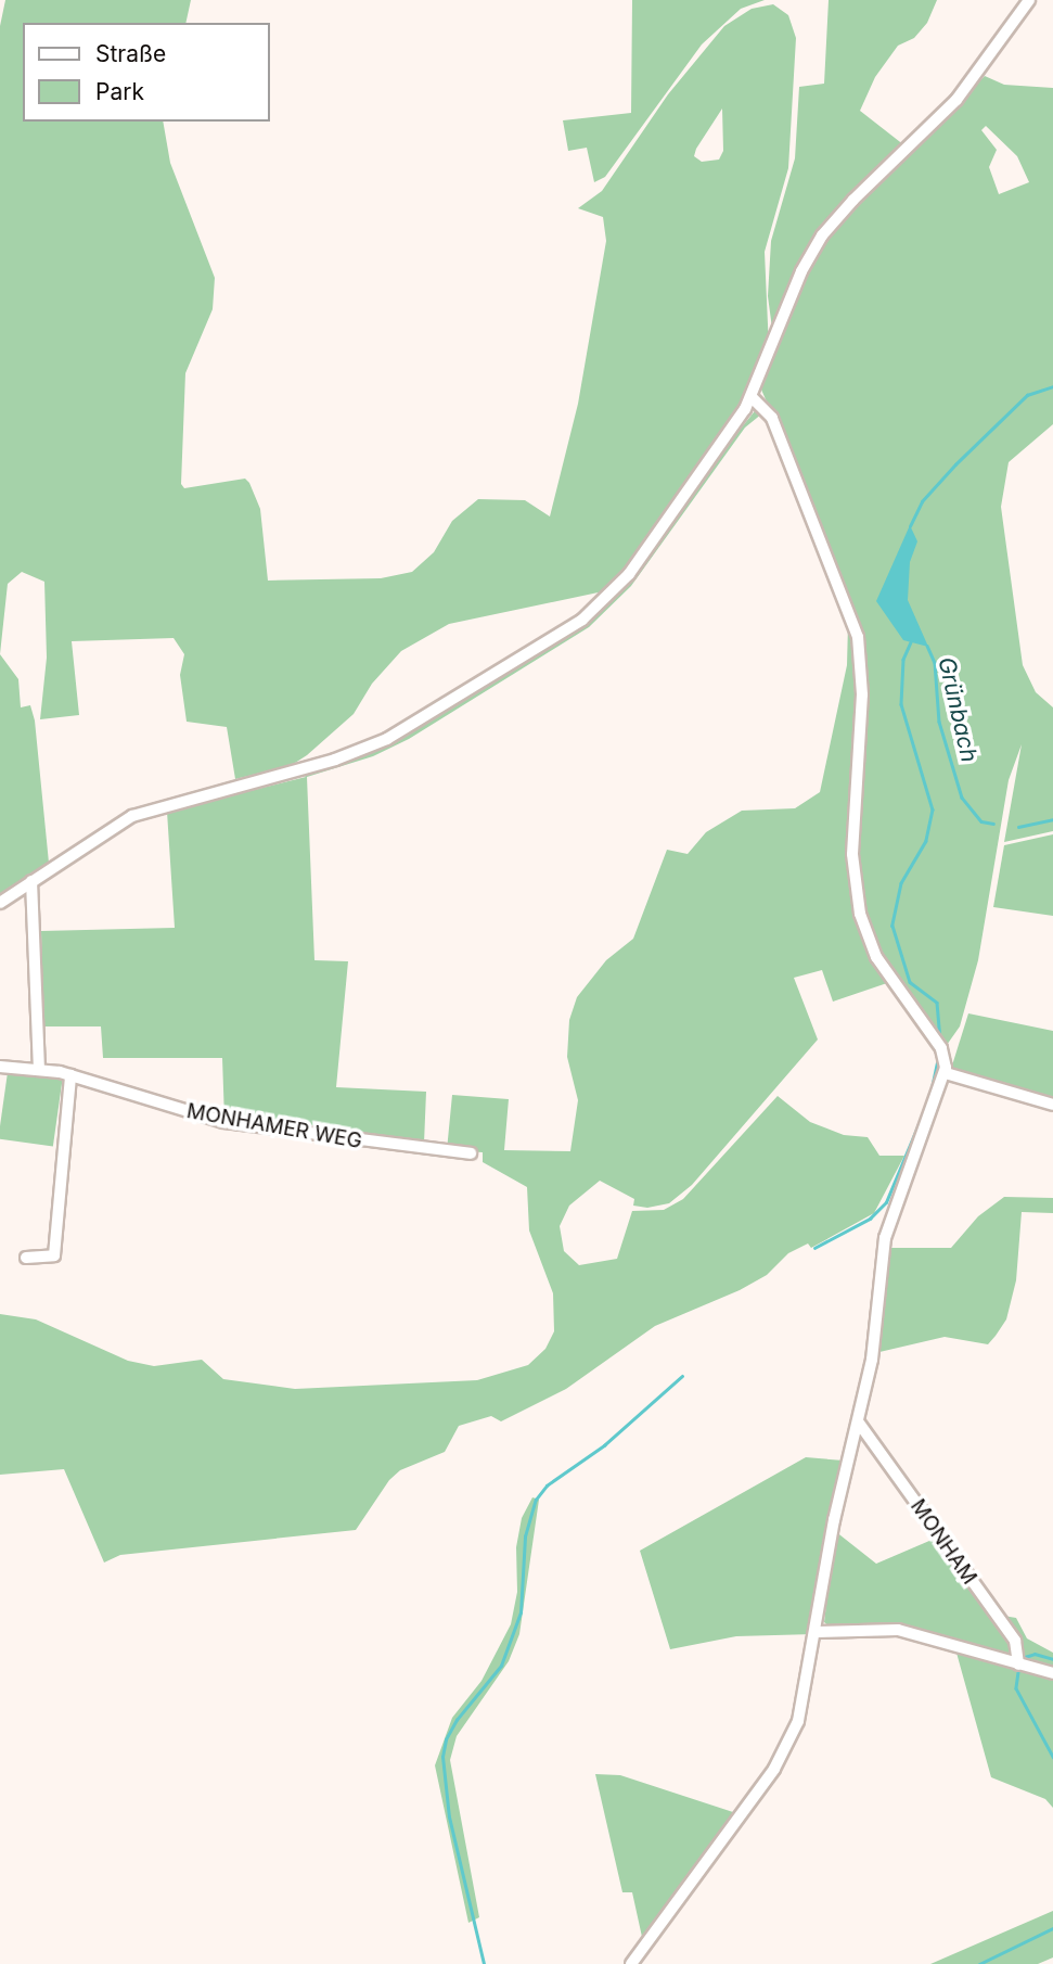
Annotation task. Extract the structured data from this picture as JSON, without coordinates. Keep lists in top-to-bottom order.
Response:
{
  "streets": {
    "street": ["MONHAMER WEG", "MONHAM"]
  },
  "water": ["Grünbach"],
  "legend": ["Straße", "Park"]
}
